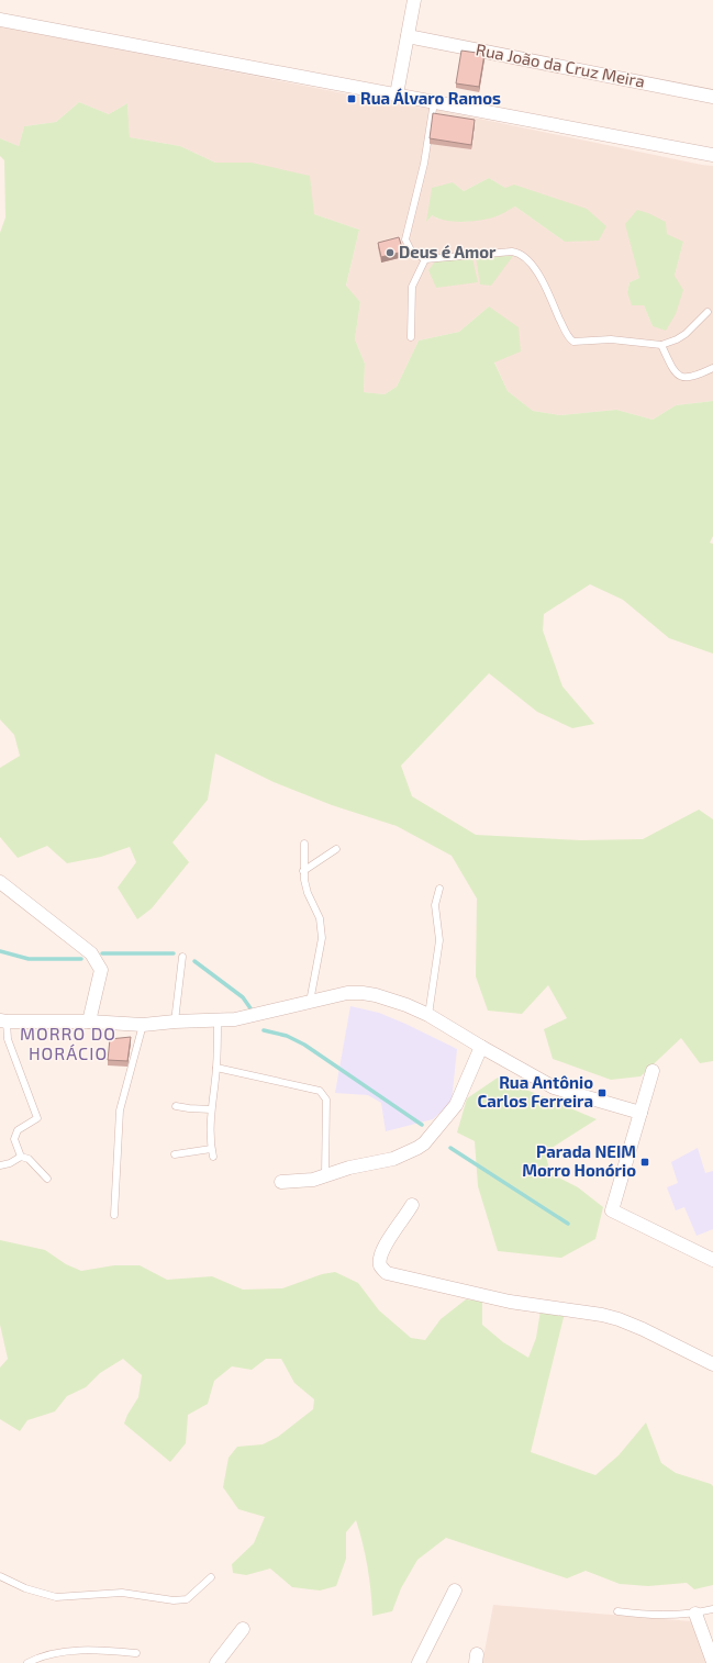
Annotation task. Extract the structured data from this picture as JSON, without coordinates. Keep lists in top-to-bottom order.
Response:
{
  "streets": {
    "street": ["Rua João da Cruz Meira"]
  },
  "districts": ["MORRO DO HORÁCIO"],
  "places": {
    "transit": ["Rua Álvaro Ramos", "Rua Antônio Carlos Ferreira", "Parada NEIM Morro Honório"],
    "other": ["Deus é Amor"]
  }
}
